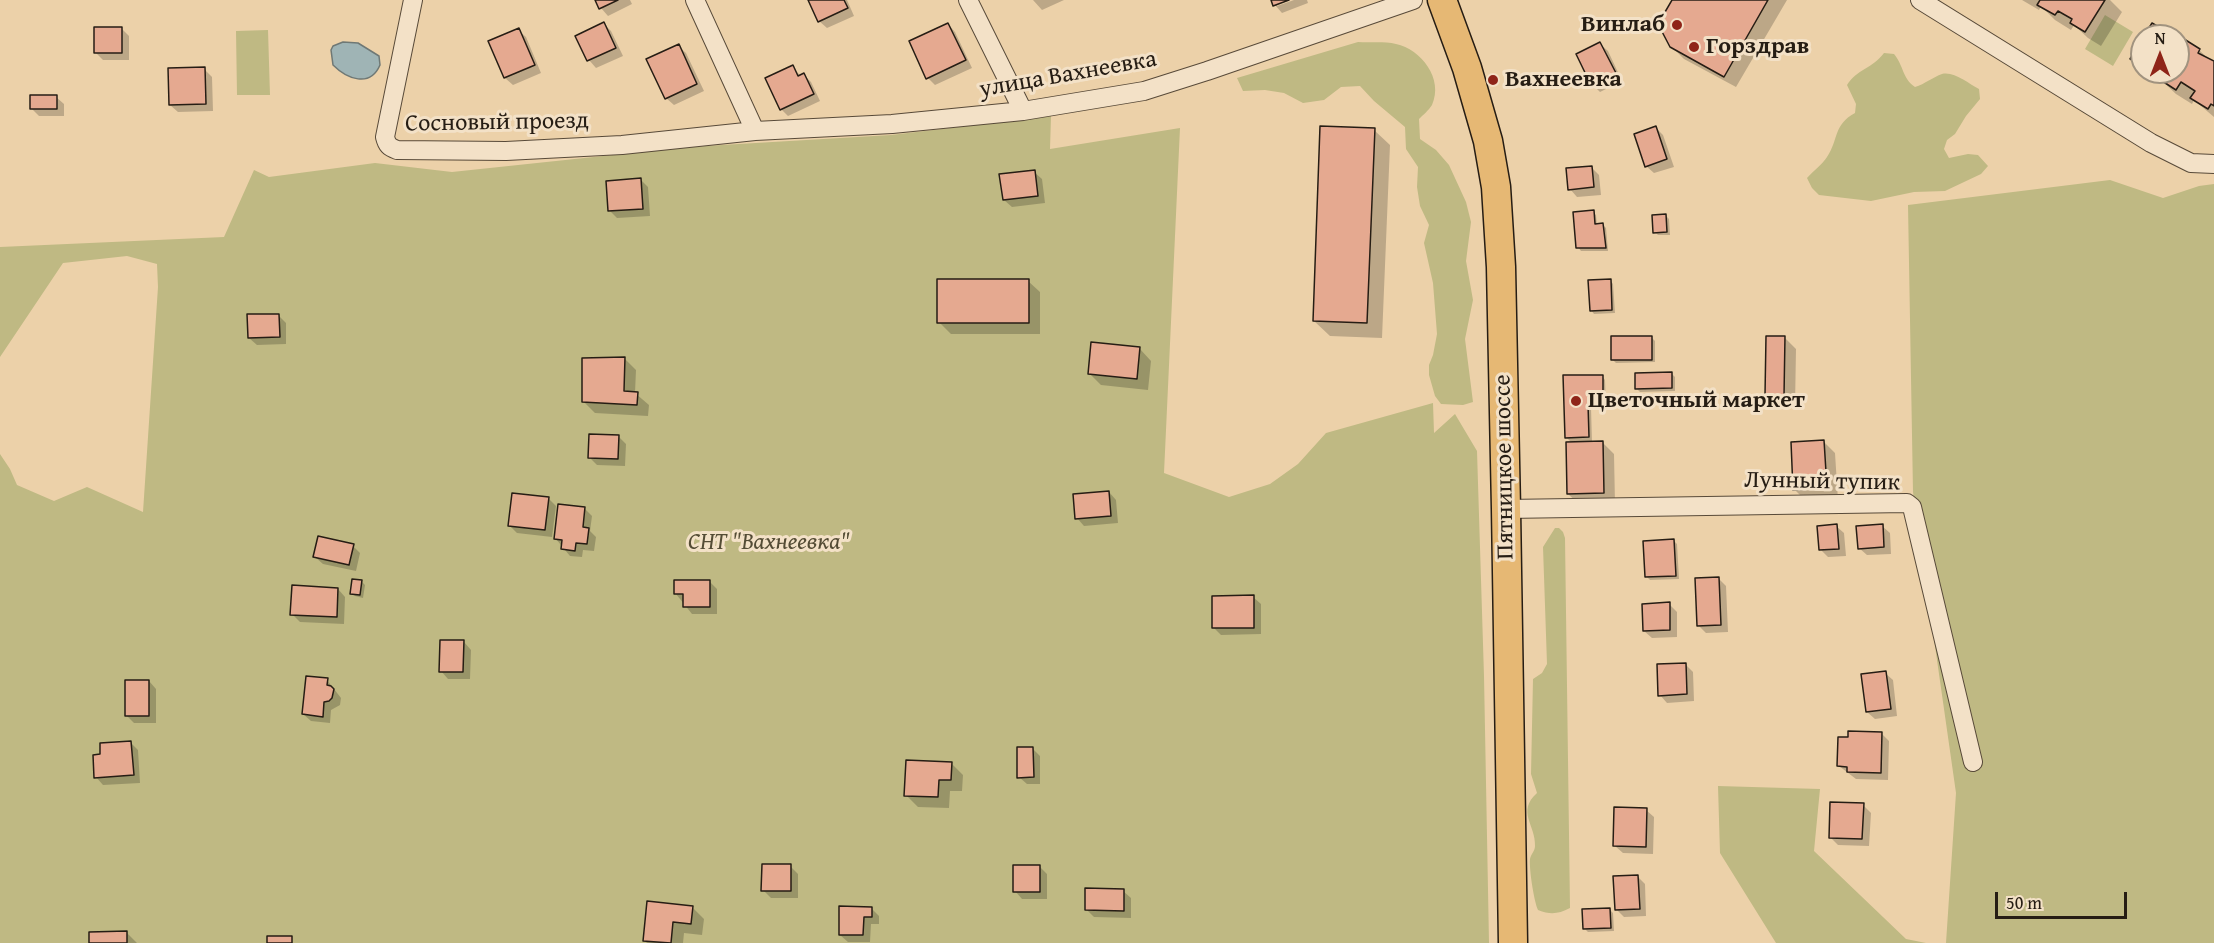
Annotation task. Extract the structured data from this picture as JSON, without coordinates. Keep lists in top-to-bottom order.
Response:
{
  "streets": {
    "main road": ["Пятницкое шоссе"],
    "street": ["улица Вахнеевка", "Сосновый проезд", "Лунный тупик"]
  },
  "crossings": [
    ["улица Вахнеевка", "Сосновый проезд"],
    ["Пятницкое шоссе", "Лунный тупик"]
  ],
  "parks": ["СНТ \"Вахнеевка\""],
  "places": [
    "Винлаб",
    "Горздрав",
    "Вахнеевка",
    "Цветочный маркет"
  ],
  "scale_bar": "50 m",
  "north": "top"
}
